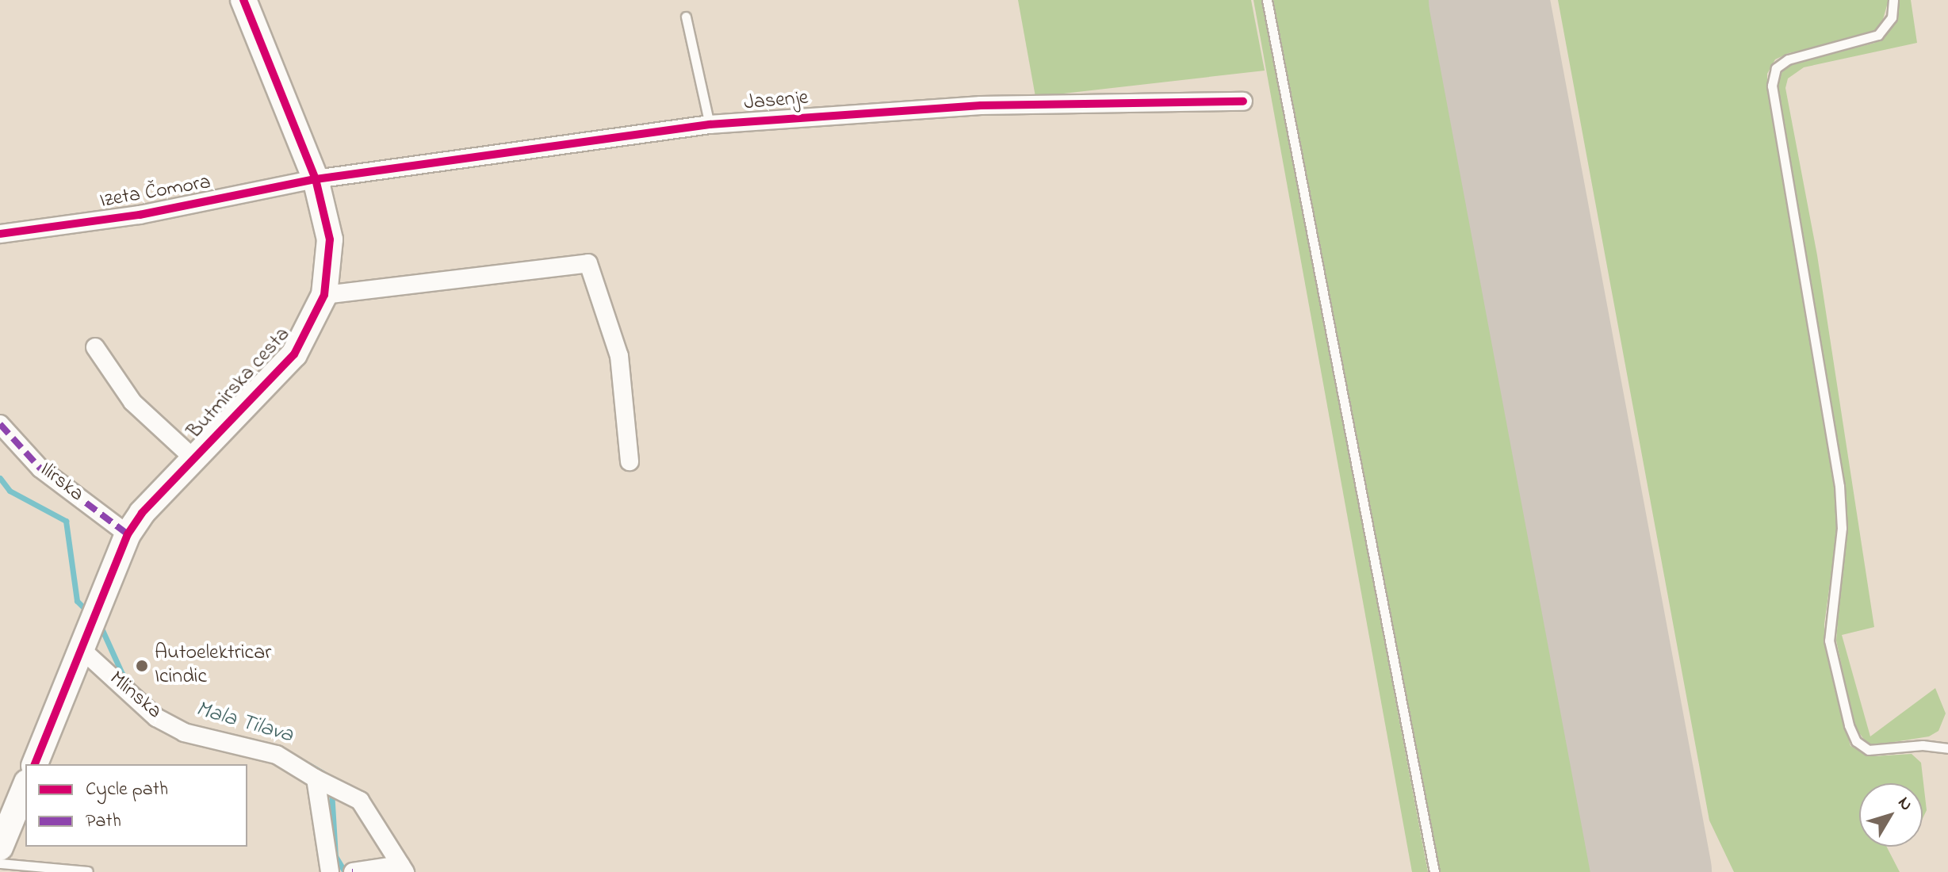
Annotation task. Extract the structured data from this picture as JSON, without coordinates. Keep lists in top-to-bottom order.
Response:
{
  "streets": {
    "street": [
      "Jasenje",
      "Izeta Čomora",
      "Butmirska cesta",
      "Ilirska",
      "Mlinska"
    ]
  },
  "crossings": [
    ["Jasenje", "Izeta Čomora"],
    ["Jasenje", "Butmirska cesta"],
    ["Izeta Čomora", "Butmirska cesta"],
    ["Butmirska cesta", "Ilirska"],
    ["Butmirska cesta", "Mlinska"]
  ],
  "water": ["Mala Tilava"],
  "places": ["Autoelektricar Icindic"],
  "legend": ["Cycle path", "Path"],
  "north": "top right"
}
